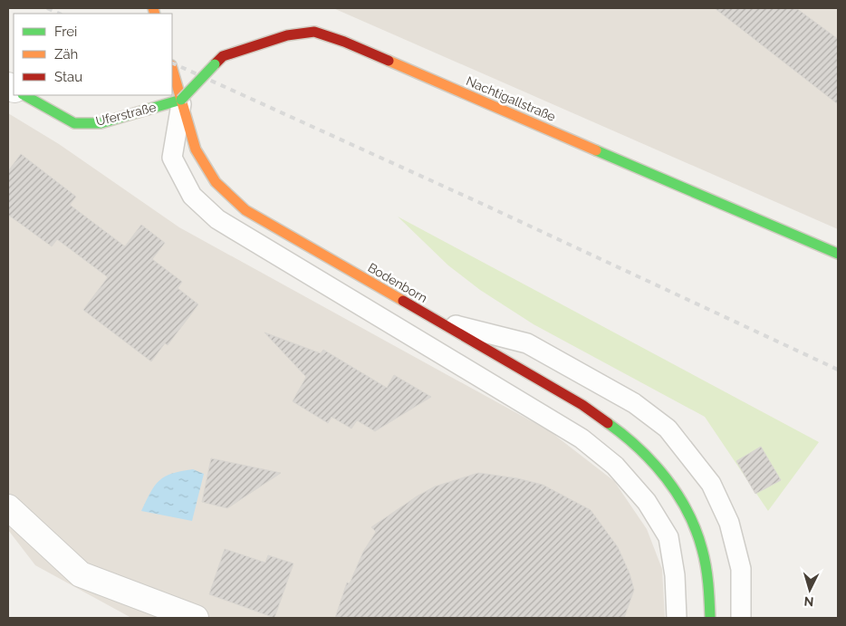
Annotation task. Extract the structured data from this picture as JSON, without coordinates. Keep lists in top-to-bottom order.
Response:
{
  "streets": {
    "street": ["Nachtigallstraße", "Uferstraße", "Bodenborn"]
  },
  "crossings": [
    ["Nachtigallstraße", "Uferstraße"],
    ["Nachtigallstraße", "Bodenborn"],
    ["Uferstraße", "Bodenborn"]
  ],
  "legend": ["Frei", "Zäh", "Stau"],
  "north": "bottom"
}
